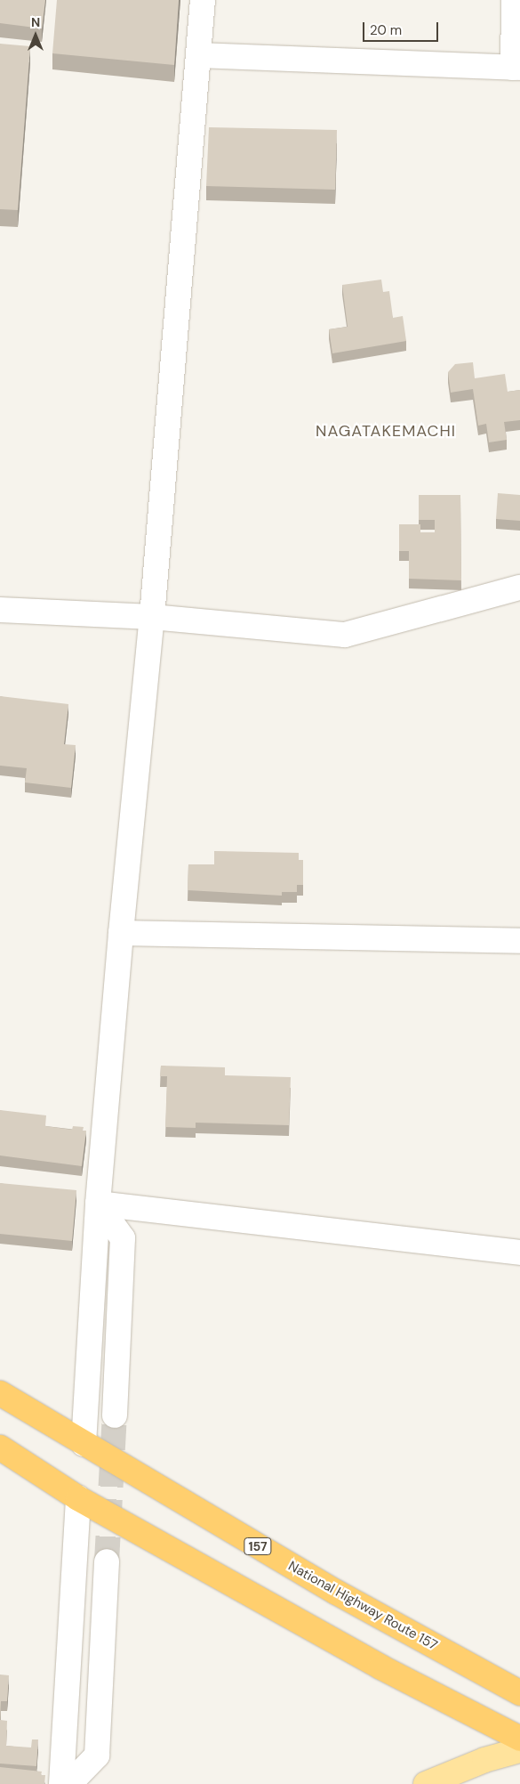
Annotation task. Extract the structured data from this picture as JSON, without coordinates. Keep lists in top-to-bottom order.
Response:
{
  "streets": {
    "highway": ["157", "National Highway Route 157"]
  },
  "districts": ["NAGATAKEMACHI"],
  "scale_bar": "20 m",
  "north": "top"
}
